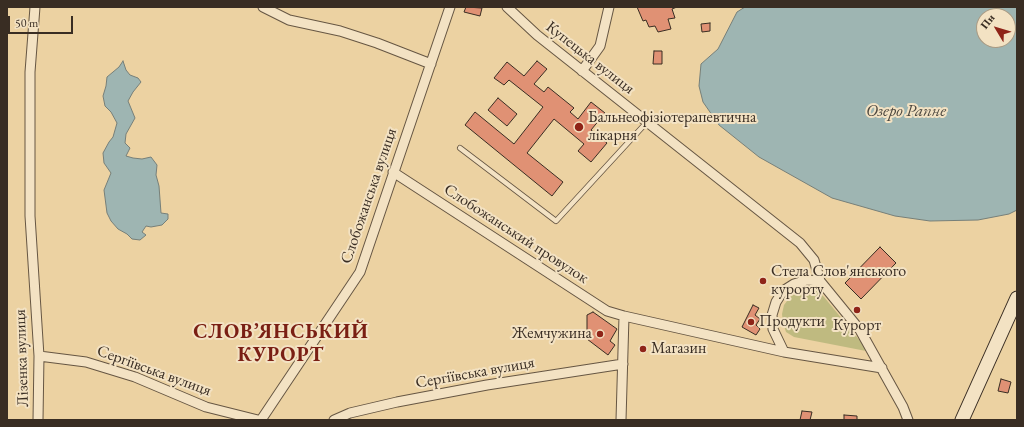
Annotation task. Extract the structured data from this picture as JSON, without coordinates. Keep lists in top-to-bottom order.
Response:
{
  "streets": {
    "street": [
      "Купецька вулиця",
      "Слобожанська вулиця",
      "Слобожанський провулок",
      "Лізенка вулиця",
      "Сергіївська вулиця"
    ]
  },
  "crossings": [
    ["Слобожанська вулиця", "Слобожанський провулок"],
    ["Лізенка вулиця", "Сергіївська вулиця"]
  ],
  "districts": ["СЛОВ’ЯНСЬКИЙ КУРОРТ"],
  "water": ["Озеро Рапне"],
  "places": [
    "Бальнеофізіотерапевтична лікарня",
    "Стела Слов'янського курорту",
    "Курорт",
    "Продукти",
    "Жемчужина",
    "Магазин"
  ],
  "scale_bar": "50 m",
  "north": "top left"
}
